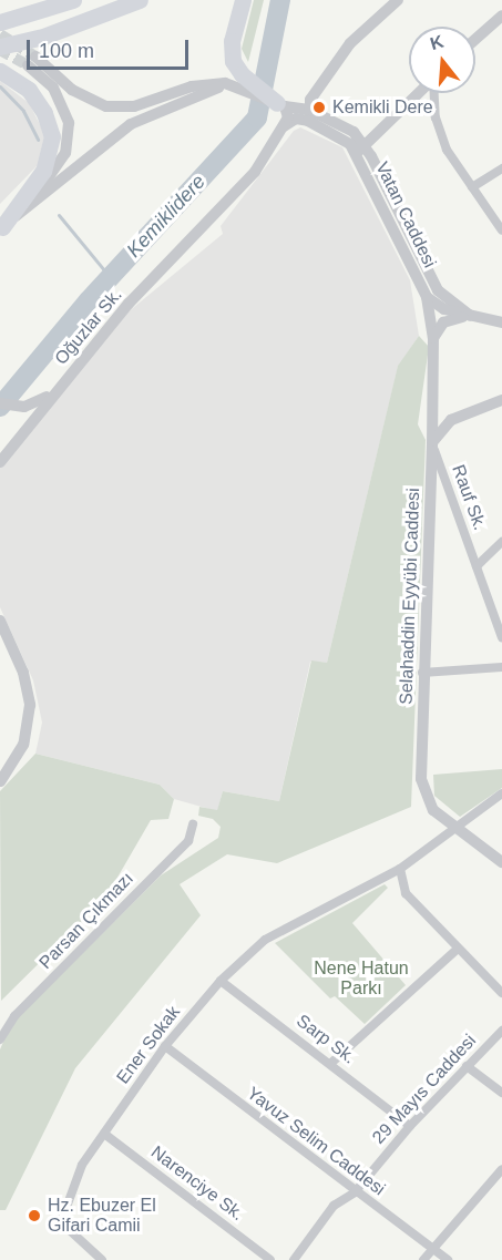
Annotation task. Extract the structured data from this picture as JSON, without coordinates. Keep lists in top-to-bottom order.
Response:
{
  "streets": {
    "street": [
      "Vatan Caddesi",
      "Oğuzlar Sk.",
      "Rauf Sk.",
      "Selahaddin Eyyübi Caddesi",
      "Parsan Çıkmazı",
      "Sarp Sk.",
      "Ener Sokak",
      "29 Mayıs Caddesi",
      "Yavuz Selim Caddesi",
      "Narenciye Sk."
    ]
  },
  "crossings": [
    ["Vatan Caddesi", "Selahaddin Eyyübi Caddesi"],
    ["Rauf Sk.", "Selahaddin Eyyübi Caddesi"],
    ["Selahaddin Eyyübi Caddesi", "Ener Sokak"],
    ["Sarp Sk.", "Ener Sokak"],
    ["Sarp Sk.", "29 Mayıs Caddesi"],
    ["Ener Sokak", "Yavuz Selim Caddesi"],
    ["Ener Sokak", "Narenciye Sk."],
    ["29 Mayıs Caddesi", "Yavuz Selim Caddesi"]
  ],
  "water": ["Kemiklidere"],
  "parks": ["Nene Hatun Parkı"],
  "places": ["Kemikli Dere", "Hz. Ebuzer El Gifari Camii"],
  "scale_bar": "100 m",
  "north": "top"
}
